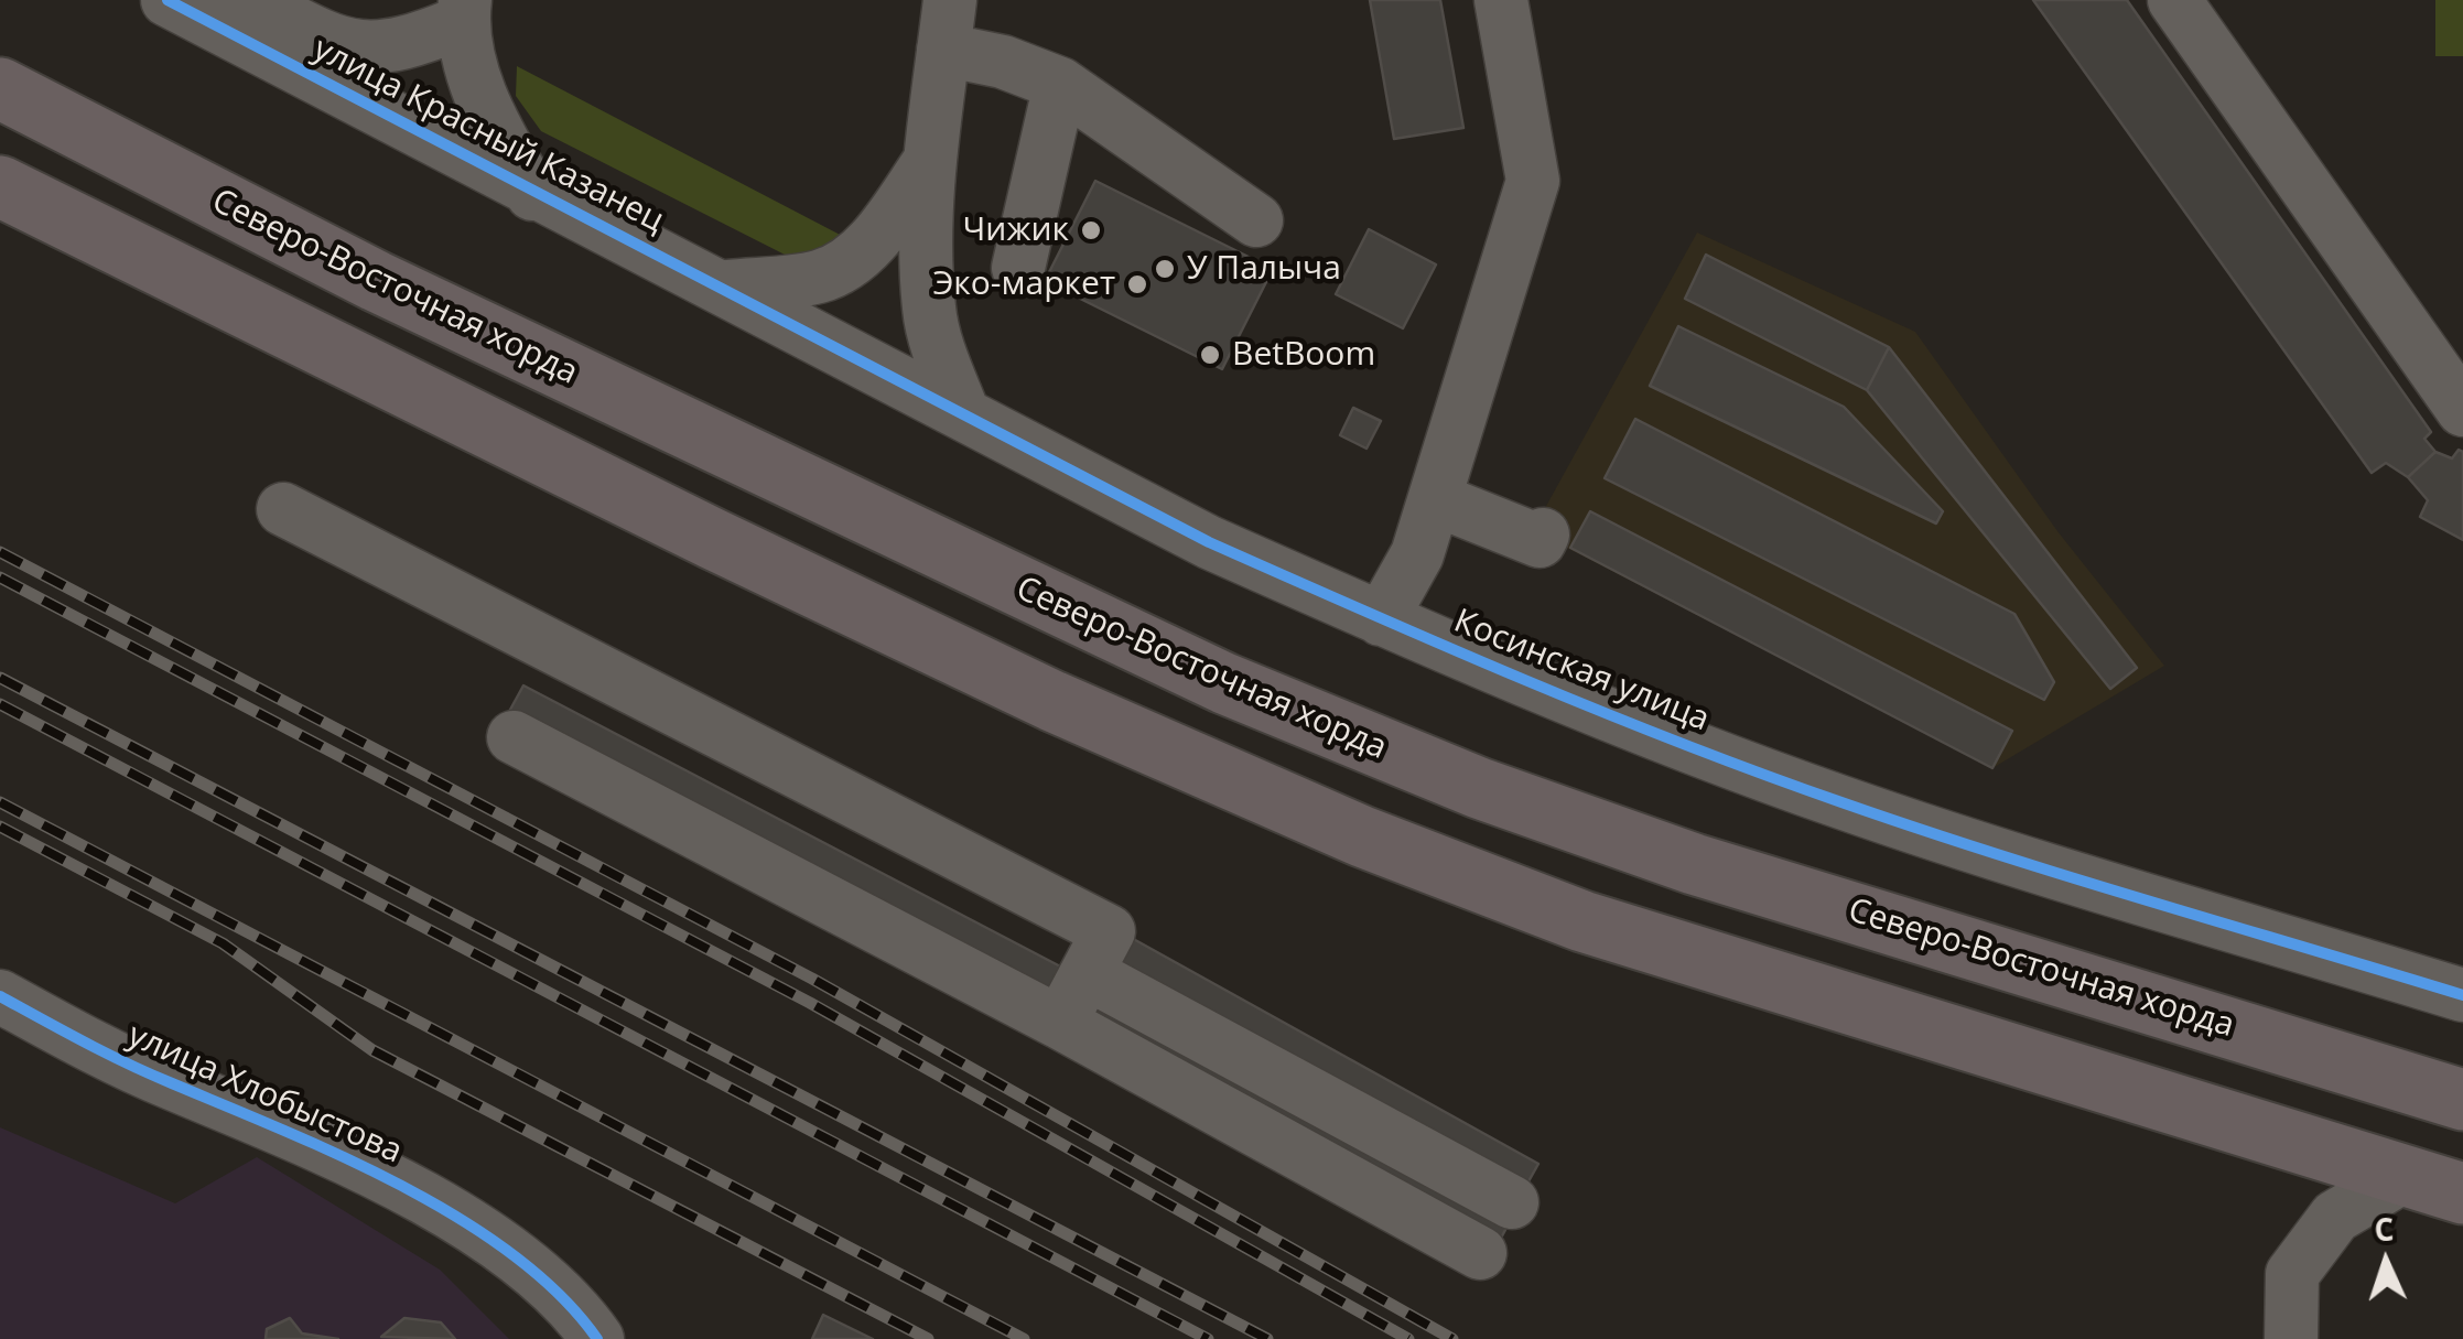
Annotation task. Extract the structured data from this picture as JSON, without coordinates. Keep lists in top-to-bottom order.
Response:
{
  "streets": {
    "main road": ["Северо-Восточная хорда"],
    "street": ["улица Красный Казанец", "Косинская улица", "улица Хлобыстова"]
  },
  "crossings": [
    ["улица Красный Казанец", "Косинская улица"]
  ],
  "places": [
    "Чижик",
    "У Палыча",
    "Эко-маркет",
    "BetBoom"
  ],
  "north": "top"
}
